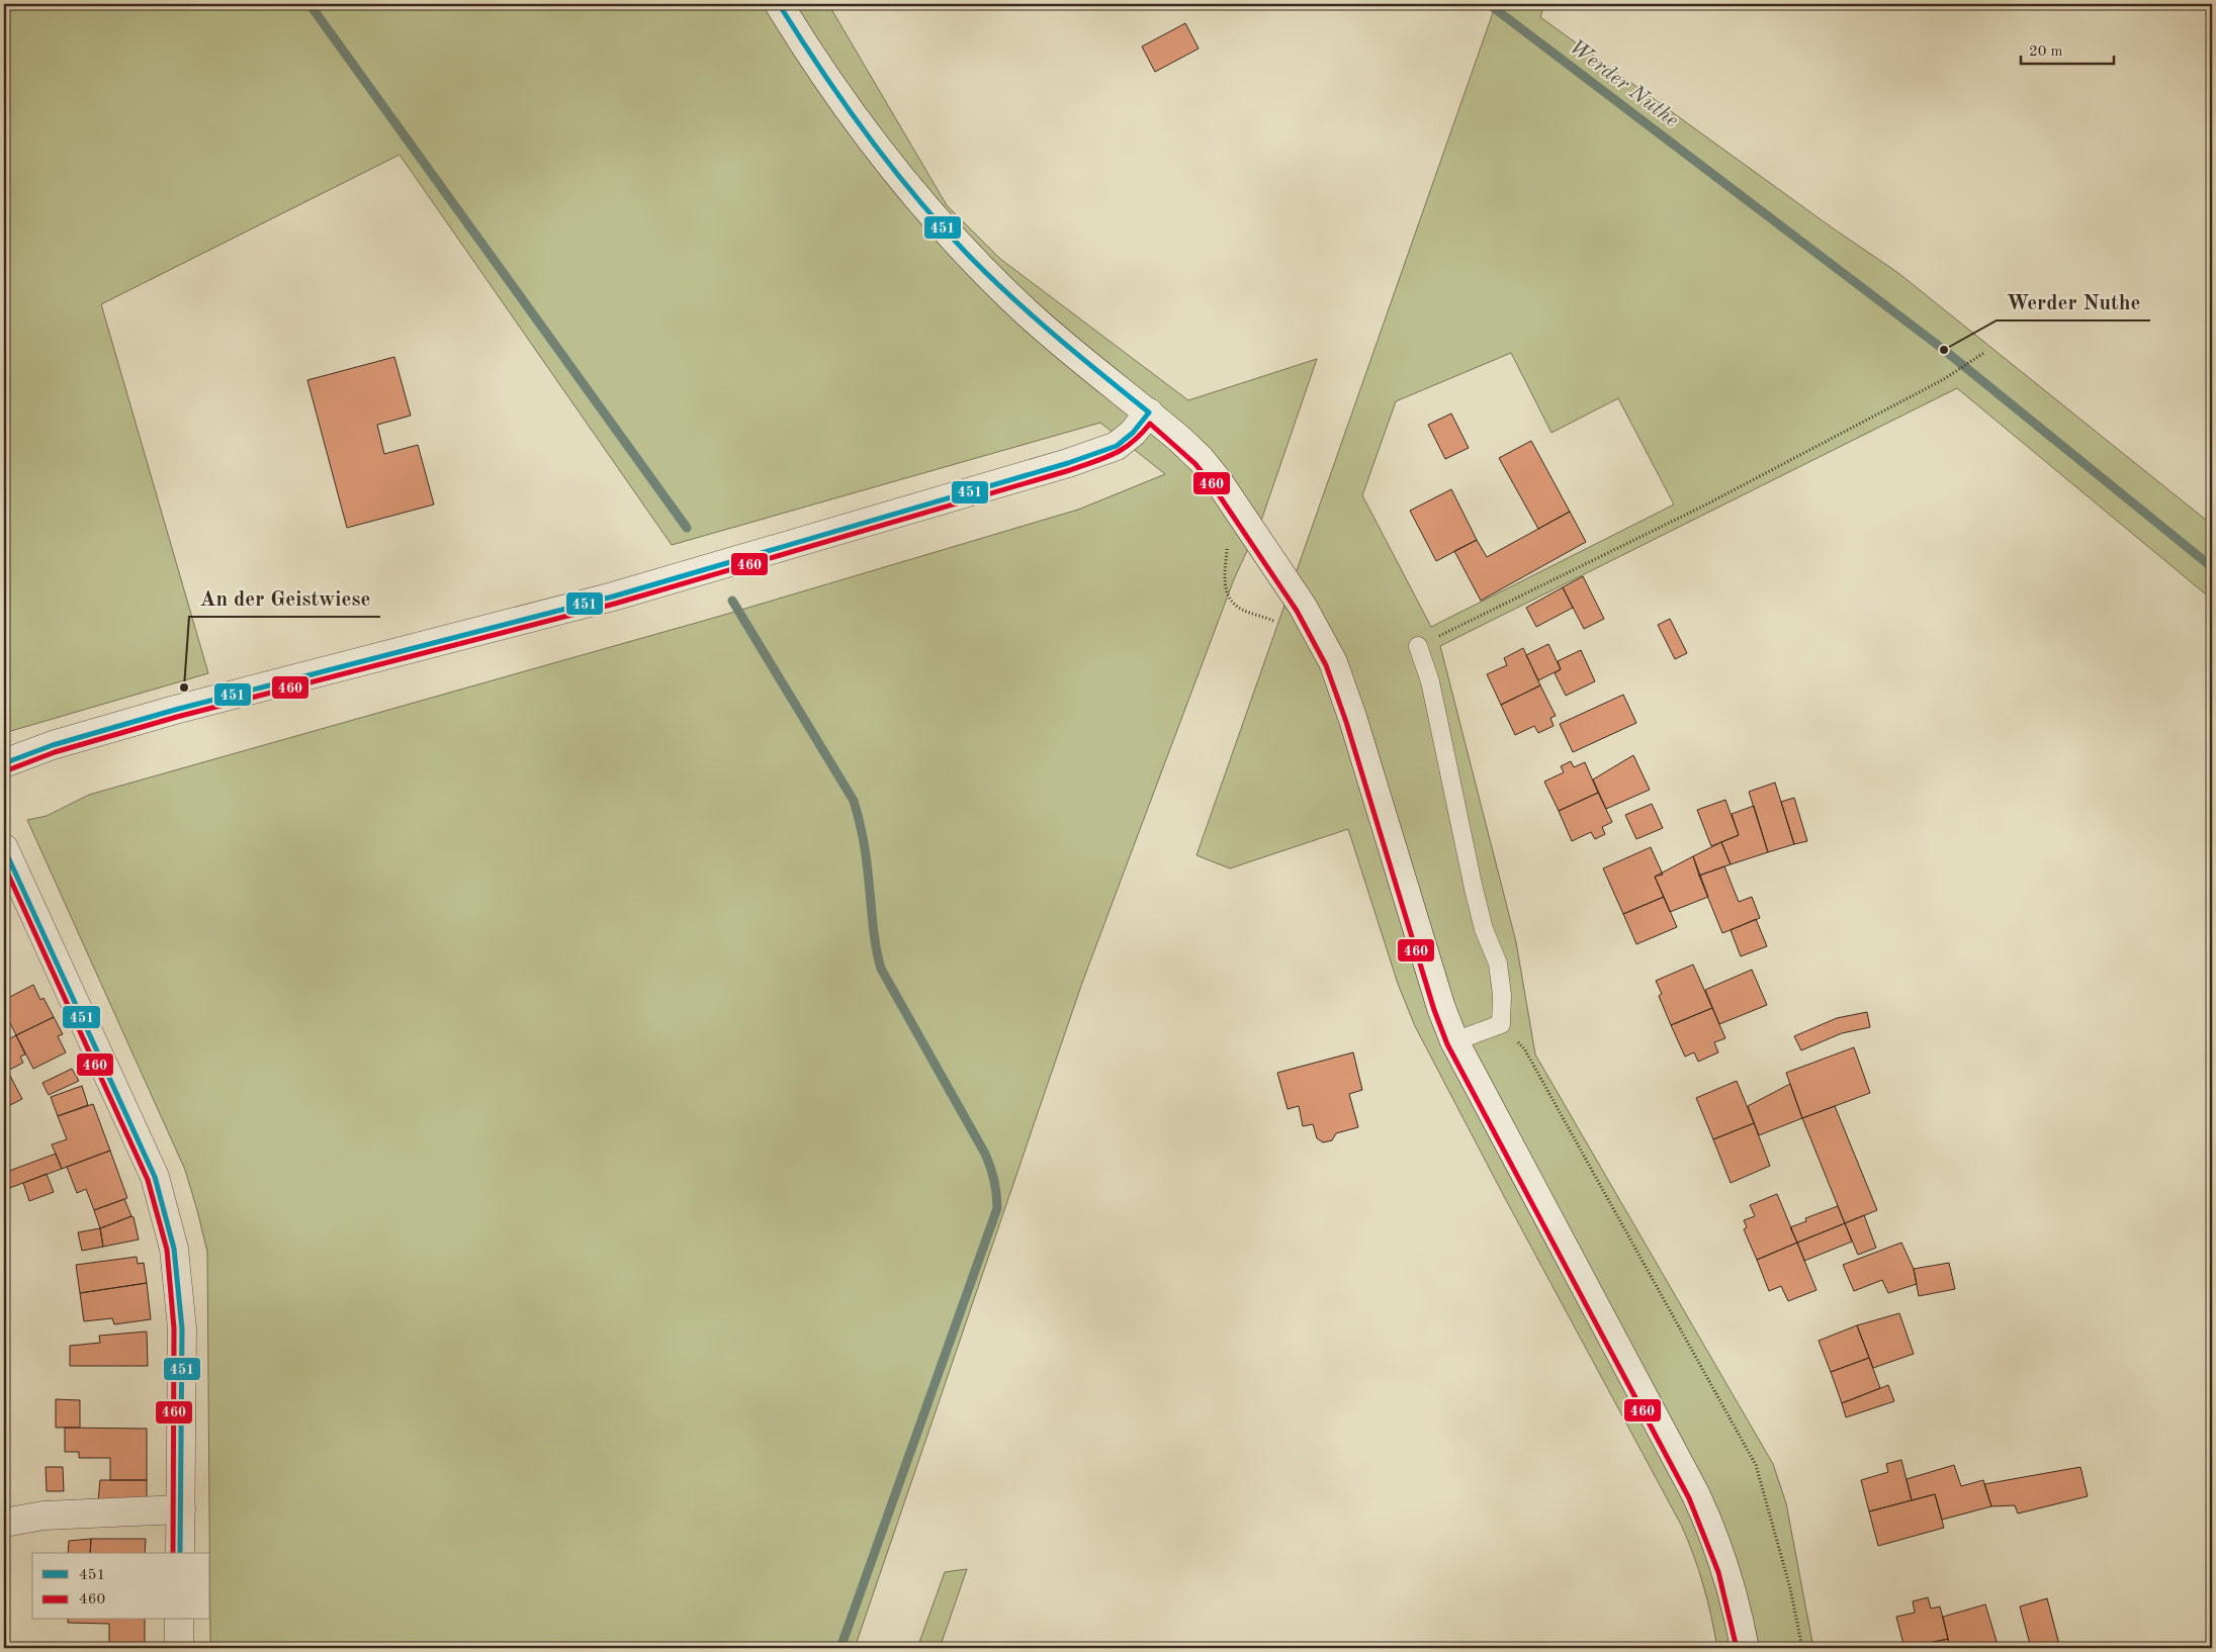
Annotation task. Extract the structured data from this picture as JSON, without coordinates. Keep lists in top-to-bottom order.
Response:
{
  "water": ["Werder Nuthe"],
  "places": ["Werder Nuthe", "An der Geistwiese"],
  "lines": ["transit line 451", "transit line 460"],
  "legend": ["451", "460"],
  "scale_bar": "20 m"
}
